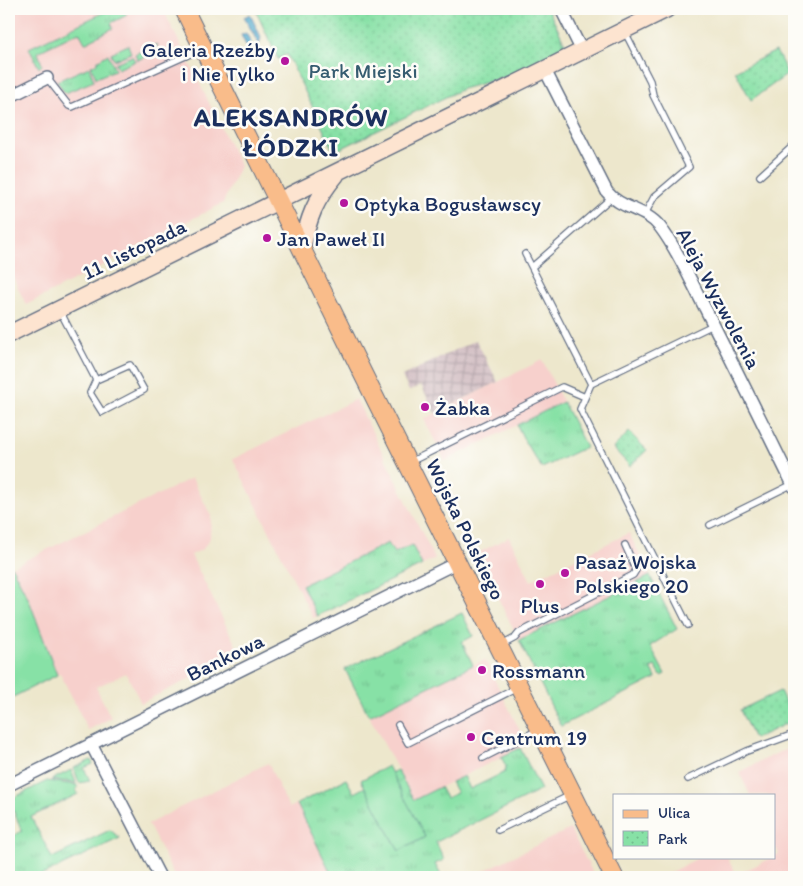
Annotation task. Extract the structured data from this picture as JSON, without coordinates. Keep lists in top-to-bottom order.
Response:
{
  "streets": {
    "main road": ["11 Listopada", "Wojska Polskiego"],
    "street": ["Aleja Wyzwolenia", "Bankowa"]
  },
  "crossings": [
    ["11 Listopada", "Aleja Wyzwolenia"],
    ["11 Listopada", "Wojska Polskiego"],
    ["Wojska Polskiego", "Bankowa"]
  ],
  "districts": ["ALEKSANDRÓW ŁÓDZKI"],
  "parks": ["Park Miejski"],
  "places": [
    "Galeria Rzeźby i Nie Tylko",
    "Optyka Bogusławscy",
    "Jan Paweł II",
    "Żabka",
    "Pasaż Wojska Polskiego 20",
    "Plus",
    "Rossmann",
    "Centrum 19"
  ],
  "legend": ["Ulica", "Park"]
}
